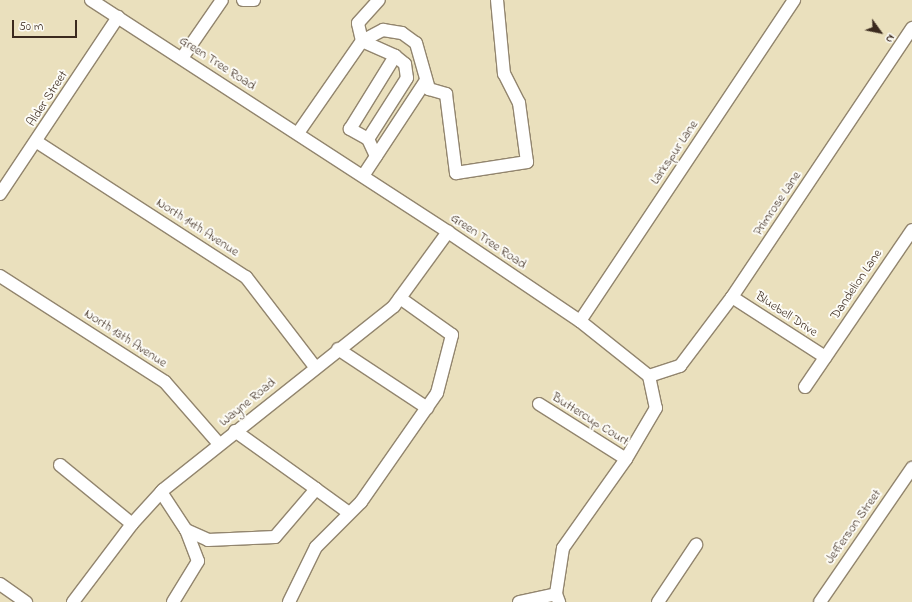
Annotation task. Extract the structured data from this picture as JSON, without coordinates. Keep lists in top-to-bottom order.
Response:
{
  "streets": {
    "street": [
      "Green Tree Road",
      "Alder Street",
      "Larkspur Lane",
      "Primrose Lane",
      "North 14th Avenue",
      "Dandelion Lane",
      "Bluebell Drive",
      "North 13th Avenue",
      "Wayne Road",
      "Buttercup Court",
      "Jefferson Street"
    ]
  },
  "crossings": [
    ["Green Tree Road", "Alder Street"],
    ["Green Tree Road", "Larkspur Lane"],
    ["Green Tree Road", "Primrose Lane"],
    ["Green Tree Road", "Wayne Road"],
    ["Alder Street", "North 14th Avenue"],
    ["Primrose Lane", "Bluebell Drive"],
    ["North 14th Avenue", "Wayne Road"],
    ["Dandelion Lane", "Bluebell Drive"],
    ["North 13th Avenue", "Wayne Road"]
  ],
  "scale_bar": "50 m",
  "north": "bottom right"
}
